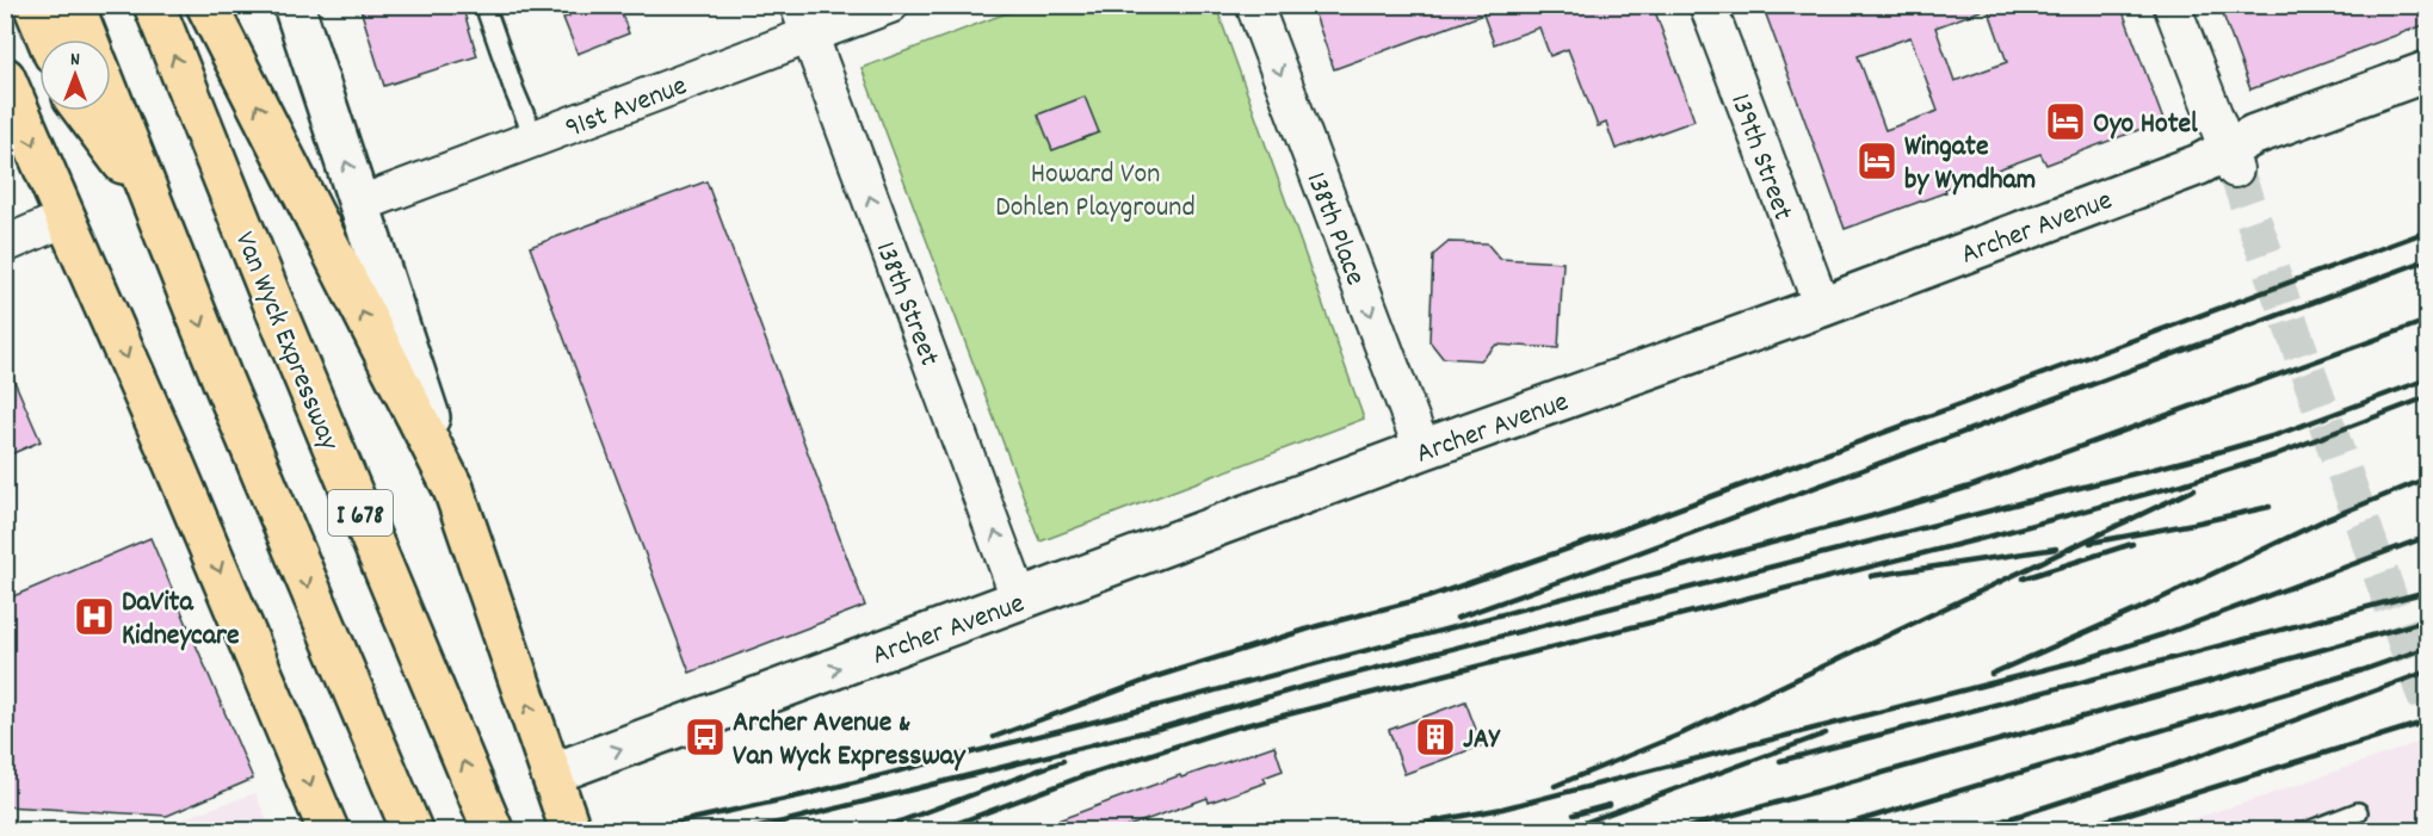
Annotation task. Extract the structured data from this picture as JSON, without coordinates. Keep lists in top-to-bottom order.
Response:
{
  "streets": {
    "main road": ["Van Wyck Expressway", "I 678"],
    "street": [
      "91st Avenue",
      "139th Street",
      "Archer Avenue",
      "138th Place",
      "138th Street"
    ]
  },
  "crossings": [
    ["91st Avenue", "138th Street"],
    ["139th Street", "Archer Avenue"],
    ["Archer Avenue", "138th Place"],
    ["Archer Avenue", "138th Street"]
  ],
  "one_way": ["138th Place", "138th Street"],
  "parks": ["Howard Von Dohlen Playground"],
  "places": {
    "hotel": ["Oyo Hotel", "Wingate by Wyndham"],
    "hospital": ["DaVita Kidneycare"],
    "bus stop": ["Archer Avenue & Van Wyck Expressway"],
    "building": ["JAY"]
  },
  "north": "top"
}
